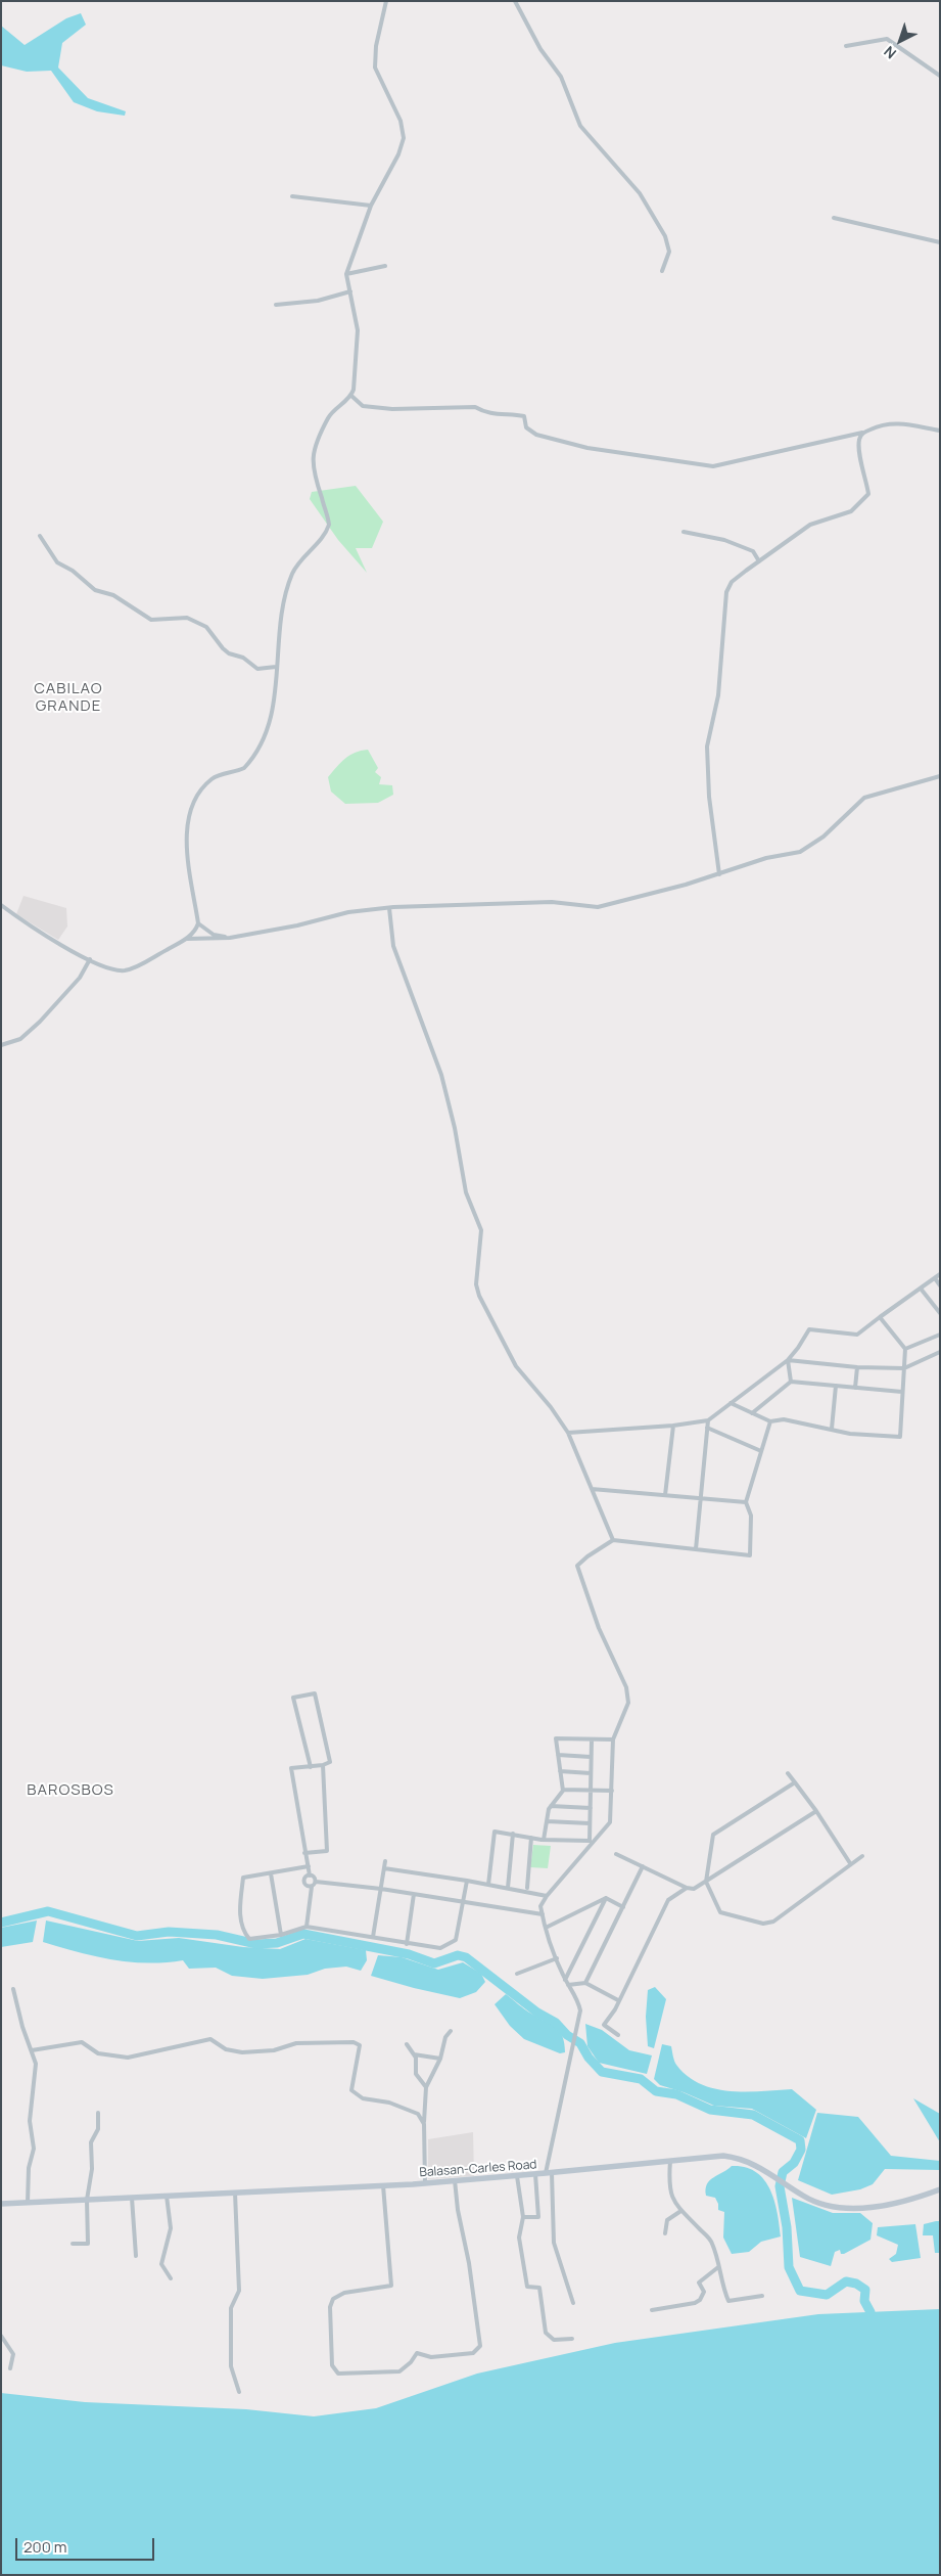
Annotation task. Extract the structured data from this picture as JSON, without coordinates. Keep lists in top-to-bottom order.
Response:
{
  "streets": {
    "main road": ["Balasan-Carles Road"]
  },
  "districts": ["CABILAO GRANDE", "BAROSBOS"],
  "scale_bar": "200 m",
  "north": "bottom left"
}
